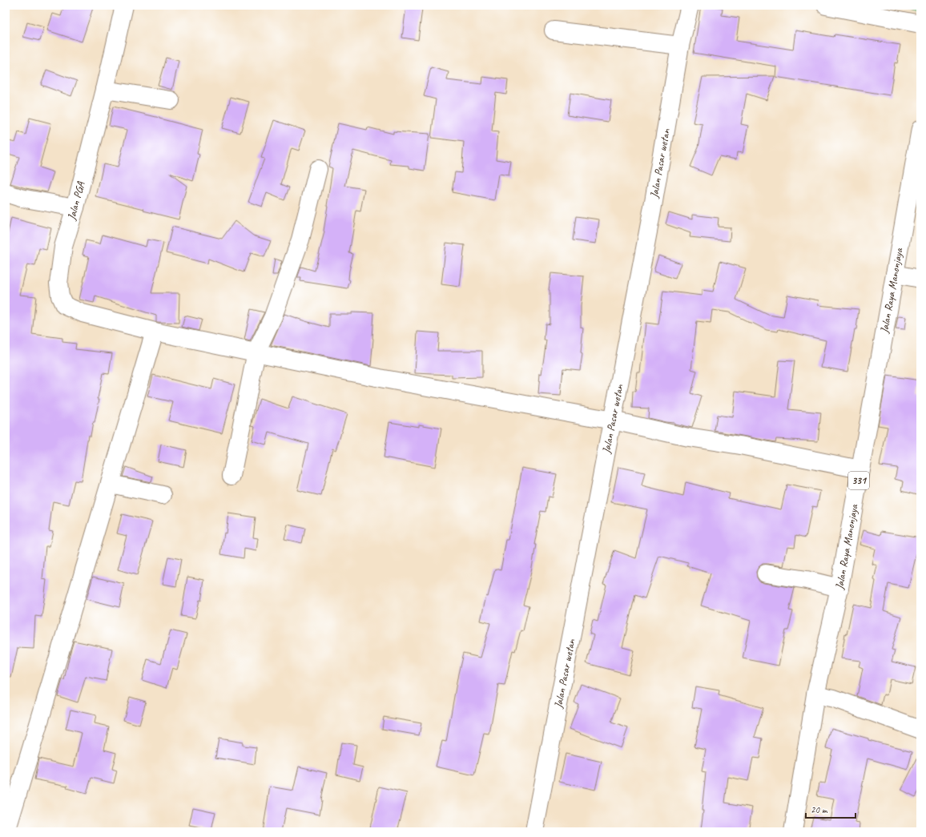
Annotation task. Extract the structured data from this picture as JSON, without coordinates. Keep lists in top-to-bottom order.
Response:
{
  "streets": {
    "street": [
      "Jalan Pasar wetan",
      "Jalan PGA",
      "Jalan Raya Manonjaya",
      "331"
    ]
  },
  "crossings": [
    ["Jalan Pasar wetan", "Jalan PGA"],
    ["Jalan PGA", "Jalan Raya Manonjaya"]
  ],
  "scale_bar": "20 m"
}
